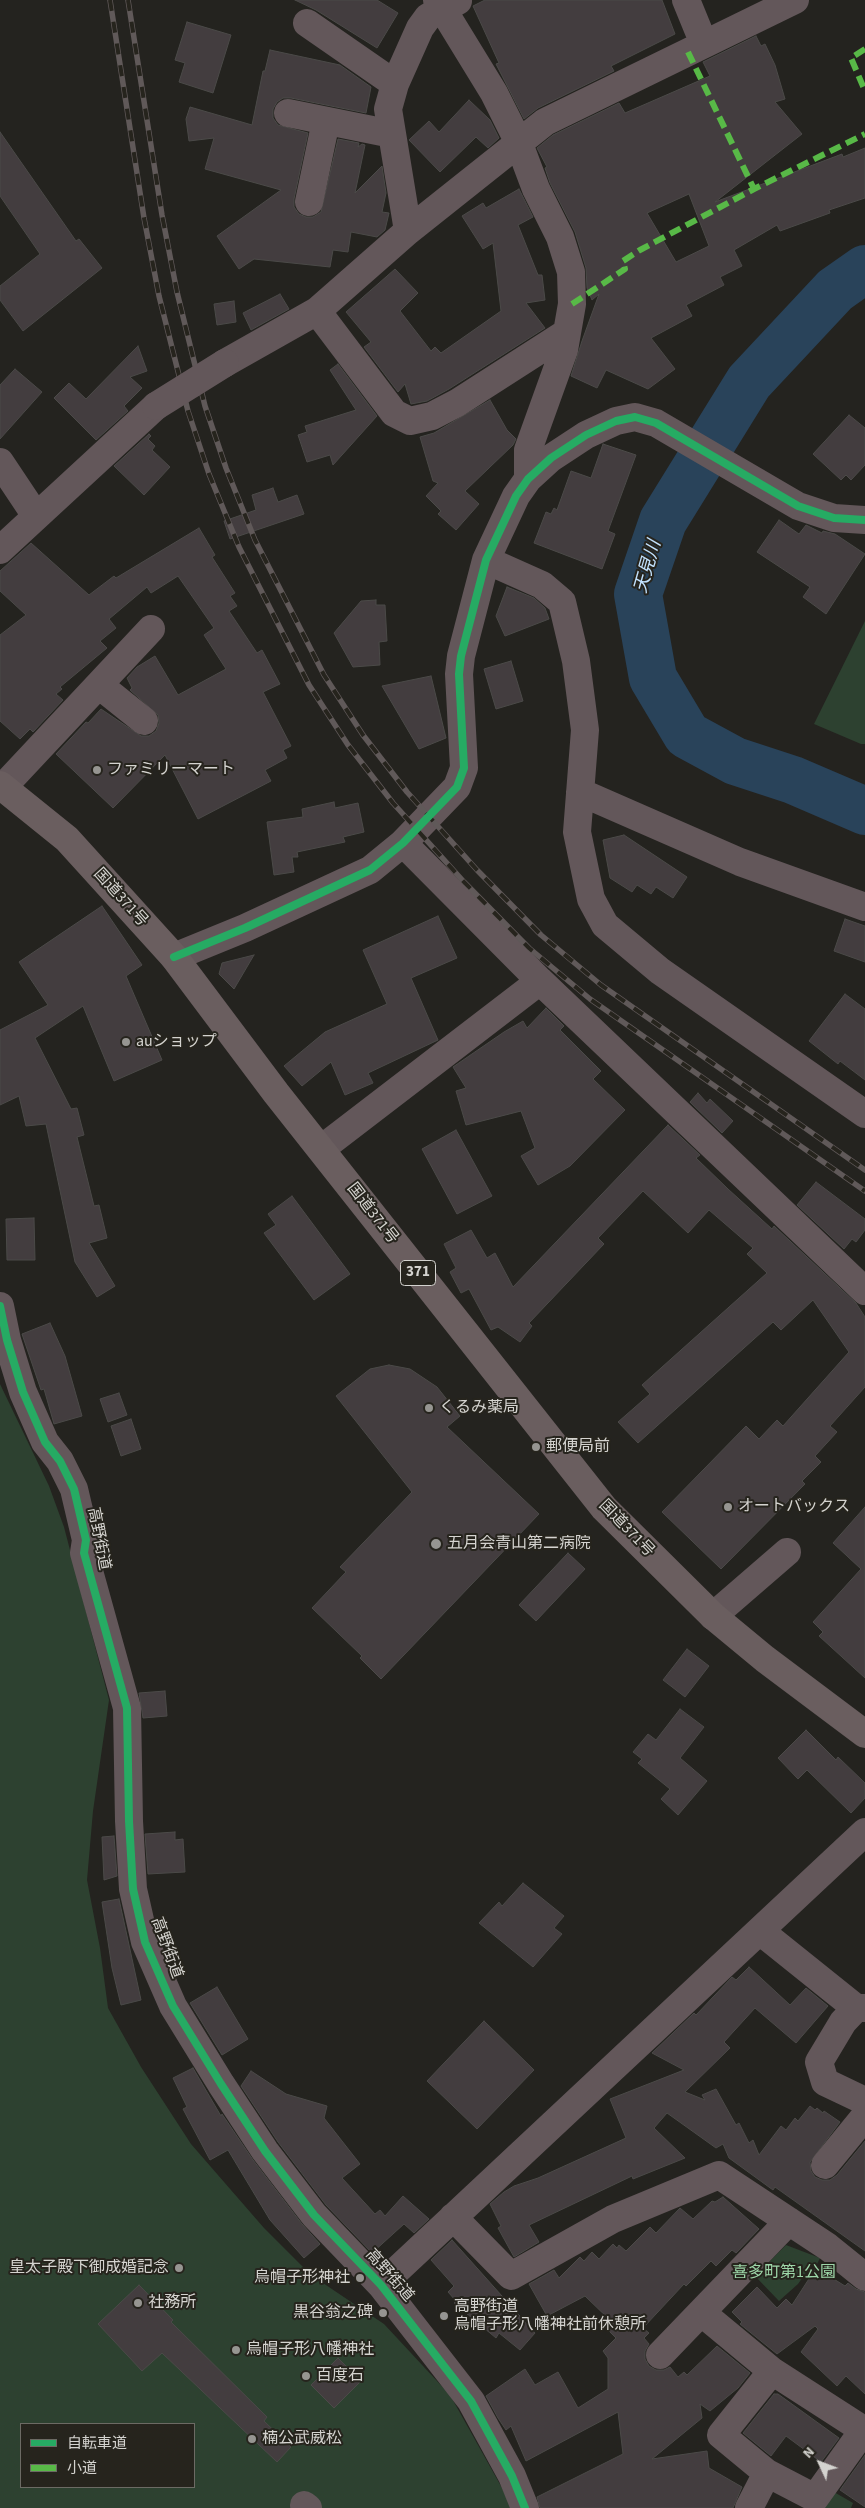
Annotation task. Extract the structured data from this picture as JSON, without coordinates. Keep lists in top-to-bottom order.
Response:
{
  "streets": {
    "highway": ["国道371号", "371"],
    "street": ["高野街道"]
  },
  "water": ["天見川"],
  "parks": ["喜多町第1公園"],
  "places": [
    "ファミリーマート",
    "auショップ",
    "くるみ薬局",
    "郵便局前",
    "オートバックス",
    "五月会青山第二病院",
    "皇太子殿下御成婚記念",
    "烏帽子形神社",
    "社務所",
    "黒谷翁之碑",
    "高野街道 烏帽子形八幡神社前休憩所",
    "烏帽子形八幡神社",
    "百度石",
    "楠公武威松"
  ],
  "legend": ["自転車道", "小道"],
  "north": "top left"
}
